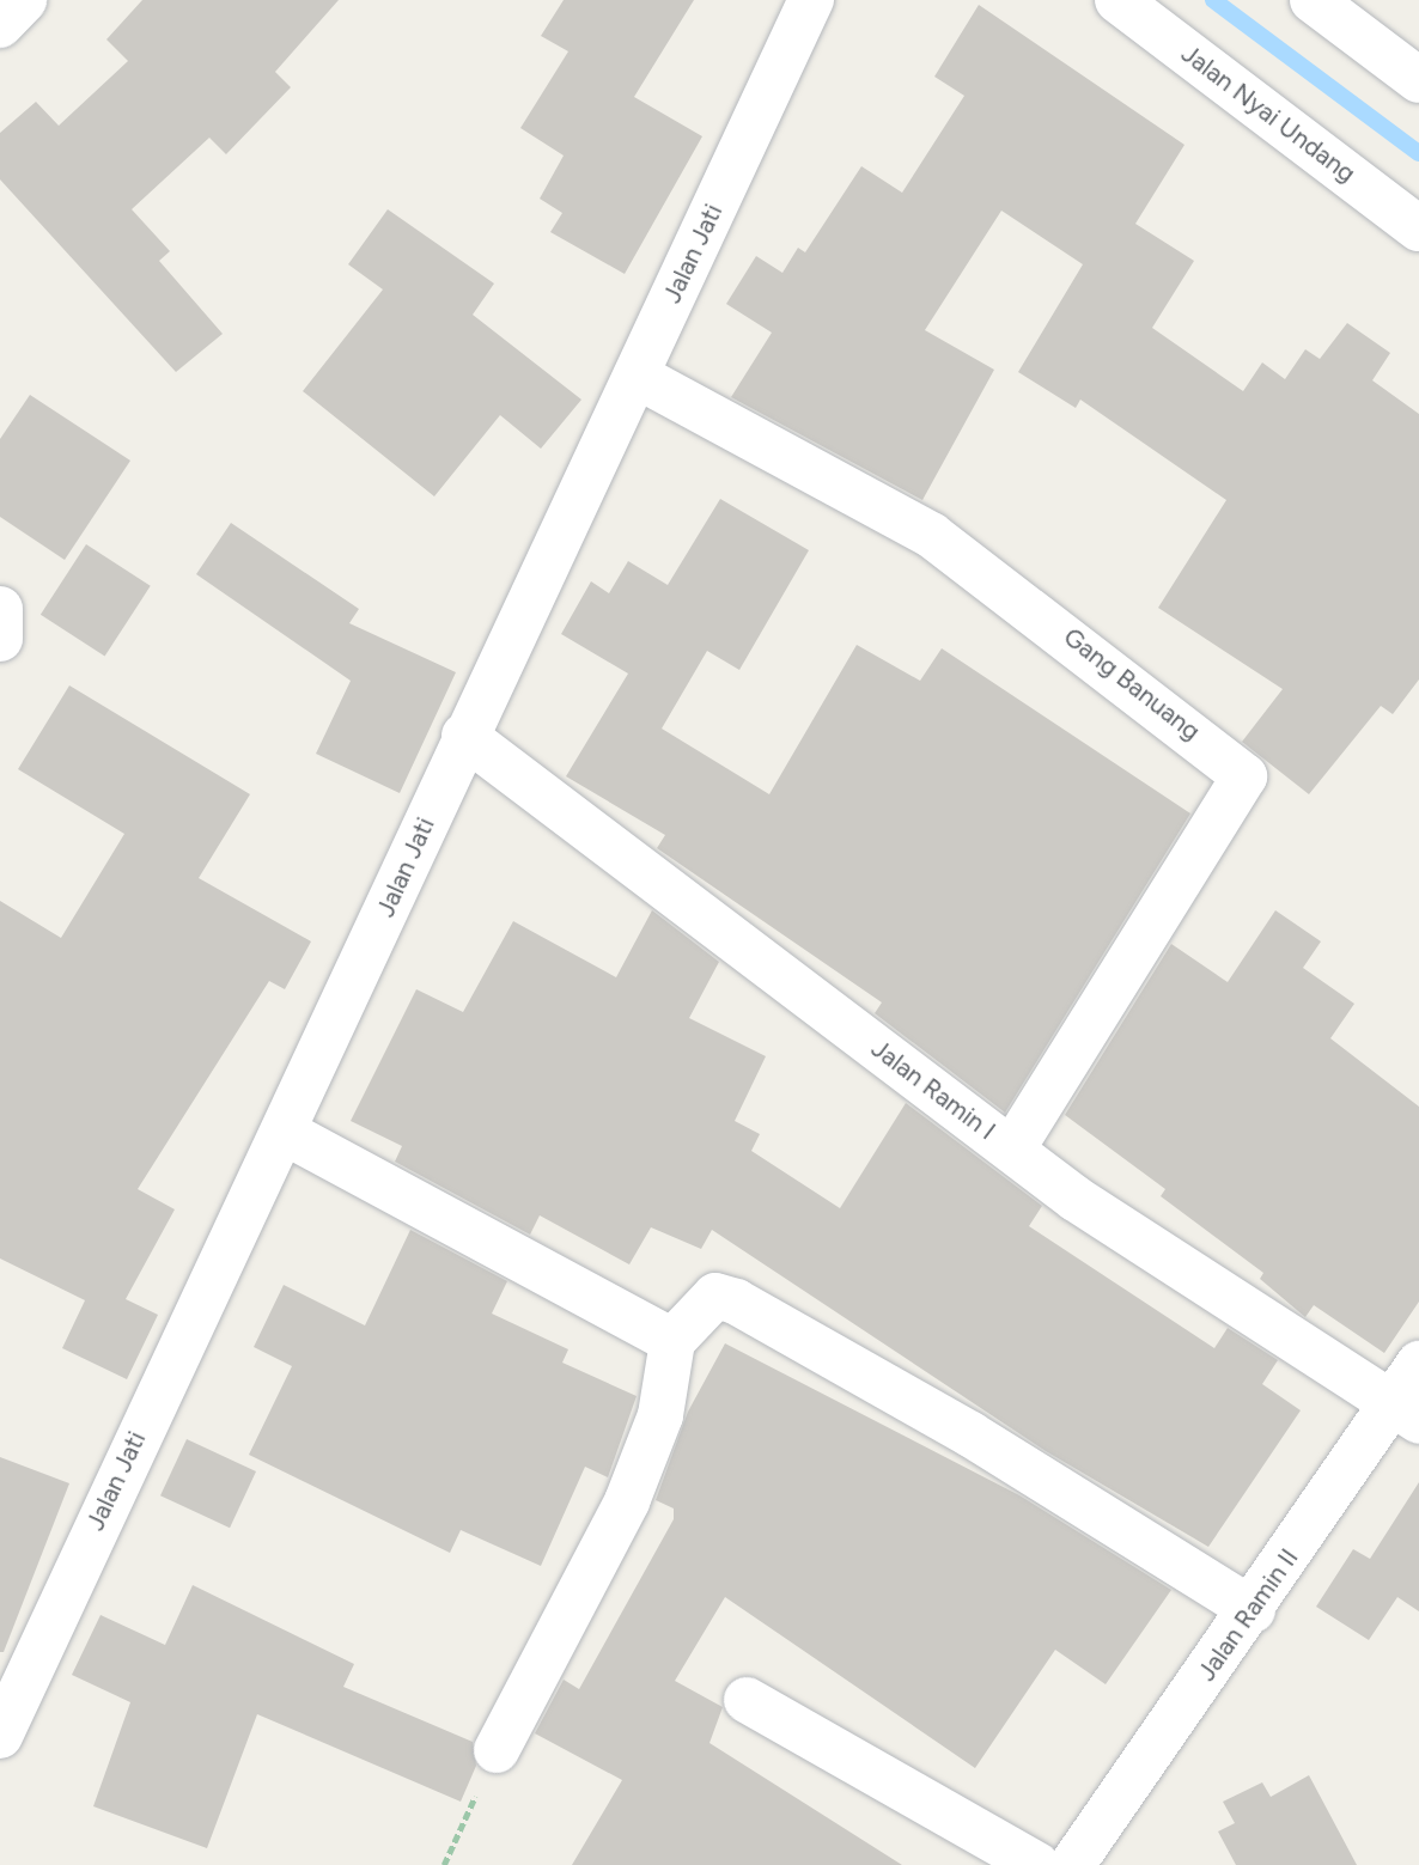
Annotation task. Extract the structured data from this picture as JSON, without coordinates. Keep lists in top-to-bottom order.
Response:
{
  "streets": {
    "street": [
      "Jalan Nyai Undang",
      "Jalan Jati",
      "Gang Banuang",
      "Jalan Ramin I",
      "Jalan Ramin II"
    ]
  },
  "crossings": [
    ["Jalan Jati", "Gang Banuang"],
    ["Jalan Jati", "Jalan Ramin I"],
    ["Gang Banuang", "Jalan Ramin I"],
    ["Jalan Ramin I", "Jalan Ramin II"]
  ]
}
